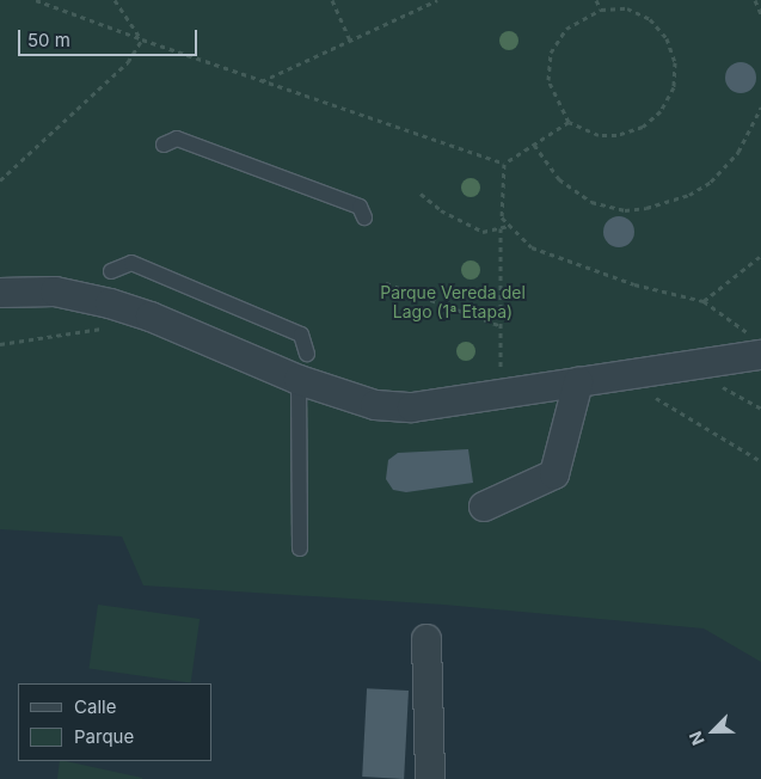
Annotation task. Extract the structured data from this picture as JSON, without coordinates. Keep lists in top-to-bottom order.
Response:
{
  "parks": ["Parque Vereda del Lago (1ª Etapa)"],
  "legend": ["Calle", "Parque"],
  "scale_bar": "50 m",
  "north": "bottom left"
}
